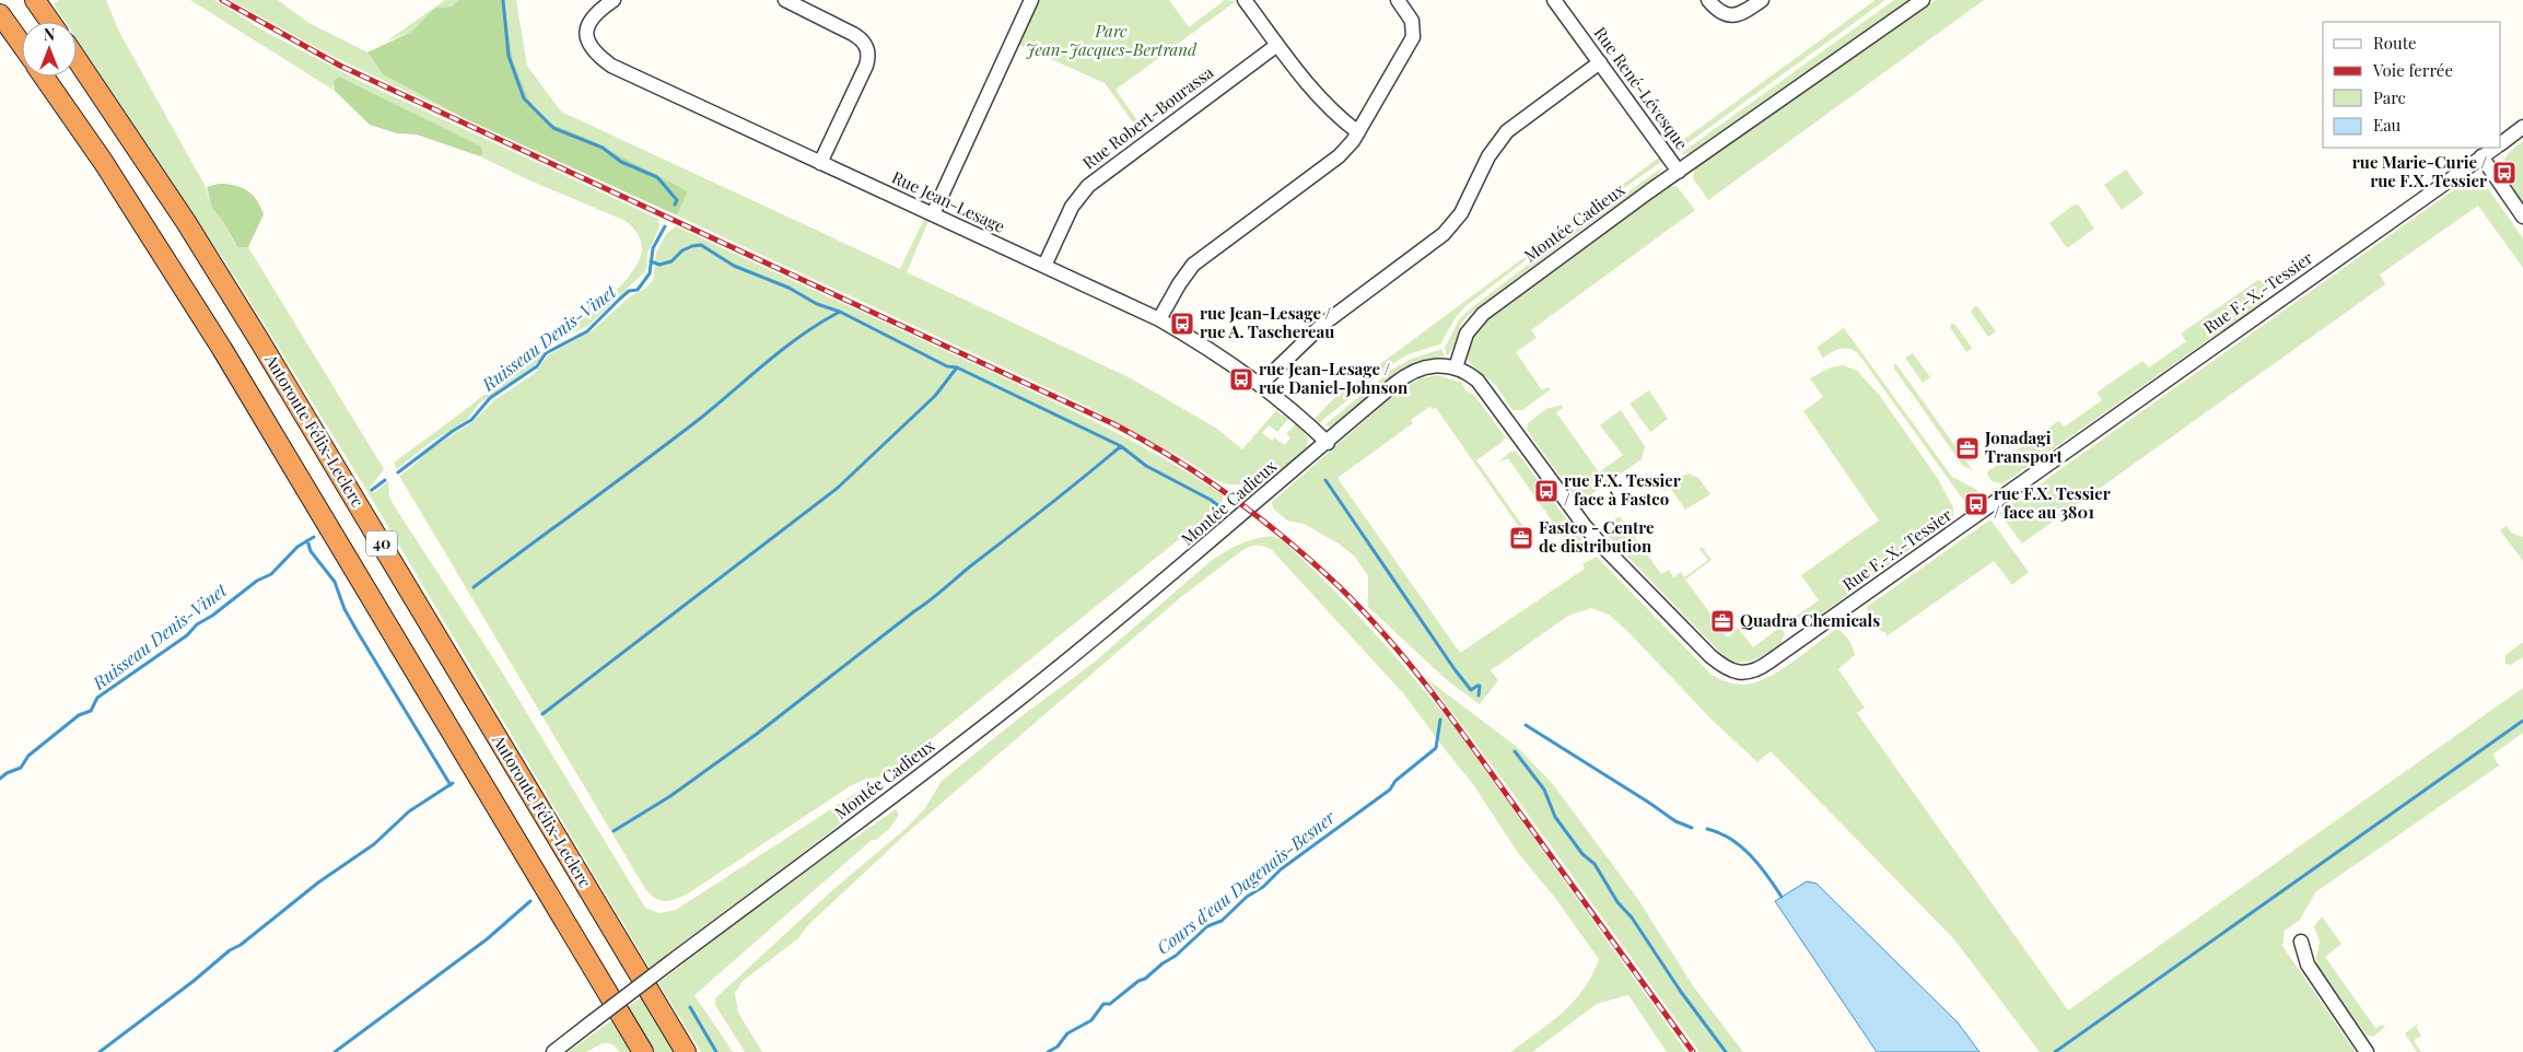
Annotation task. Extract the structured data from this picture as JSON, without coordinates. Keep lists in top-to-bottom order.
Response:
{
  "streets": {
    "highway": ["Autoroute Félix-Leclerc", "40"],
    "street": [
      "Rue René-Lévesque",
      "Rue Robert-Bourassa",
      "Rue Jean-Lesage",
      "Montée Cadieux",
      "Rue F.-X.-Tessier"
    ]
  },
  "crossings": [
    ["Rue René-Lévesque", "Montée Cadieux"],
    ["Rue Robert-Bourassa", "Rue Jean-Lesage"],
    ["Rue Jean-Lesage", "Montée Cadieux"],
    ["Montée Cadieux", "Rue F.-X.-Tessier"]
  ],
  "water": ["Ruisseau Denis-Vinet", "Cours d'eau Dagenais-Besner"],
  "parks": ["Parc Jean-Jacques-Bertrand"],
  "places": {
    "bus stop": [
      "rue Marie-Curie / rue F.X. Tessier",
      "rue Jean-Lesage / rue A. Taschereau",
      "rue Jean-Lesage / rue Daniel-Johnson",
      "rue F.X. Tessier / face à Fastco",
      "rue F.X. Tessier / face au 3801"
    ],
    "office": ["Jonadagi Transport", "Fastco - Centre de distribution", "Quadra Chemicals"]
  },
  "legend": [
    "Route",
    "Voie ferrée",
    "Parc",
    "Eau"
  ],
  "north": "top"
}
